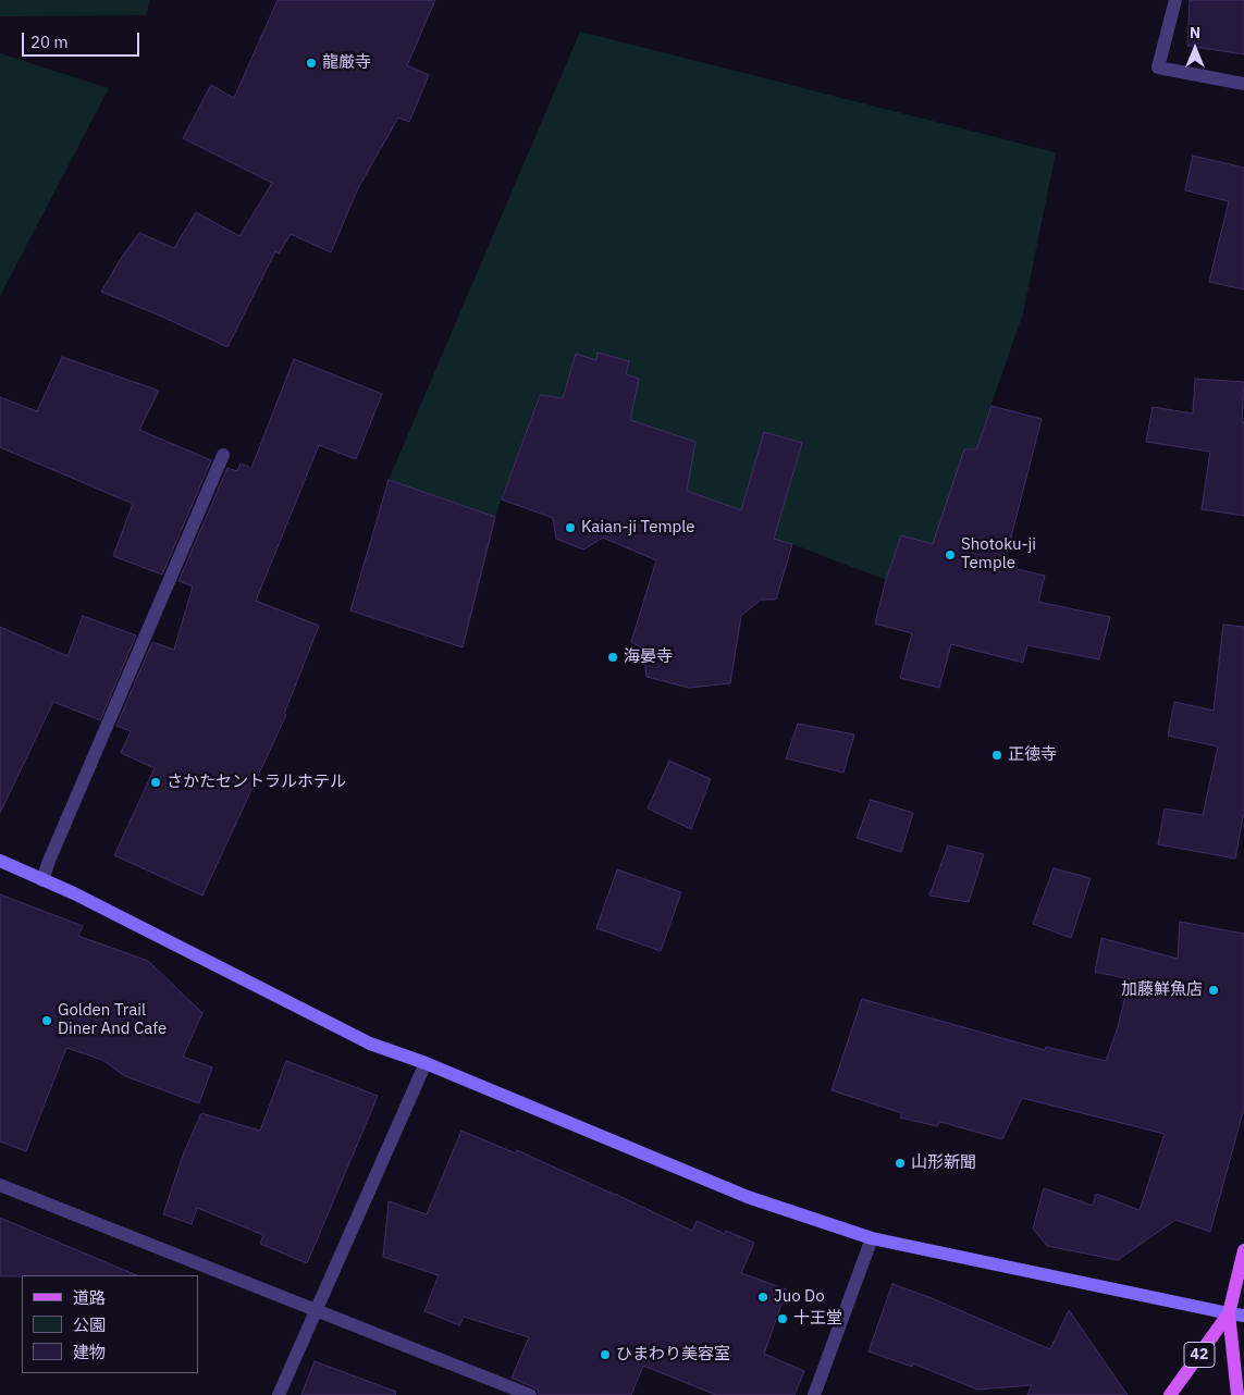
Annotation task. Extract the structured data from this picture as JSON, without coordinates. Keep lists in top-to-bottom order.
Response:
{
  "streets": {
    "main road": ["42"]
  },
  "places": [
    "龍厳寺",
    "Kaian-ji Temple",
    "Shotoku-ji Temple",
    "海晏寺",
    "正徳寺",
    "さかたセントラルホテル",
    "加藤鮮魚店",
    "Golden Trail Diner And Cafe",
    "山形新聞",
    "Juo Do",
    "十王堂",
    "ひまわり美容室"
  ],
  "legend": ["道路", "公園", "建物"],
  "scale_bar": "20 m",
  "north": "top"
}
